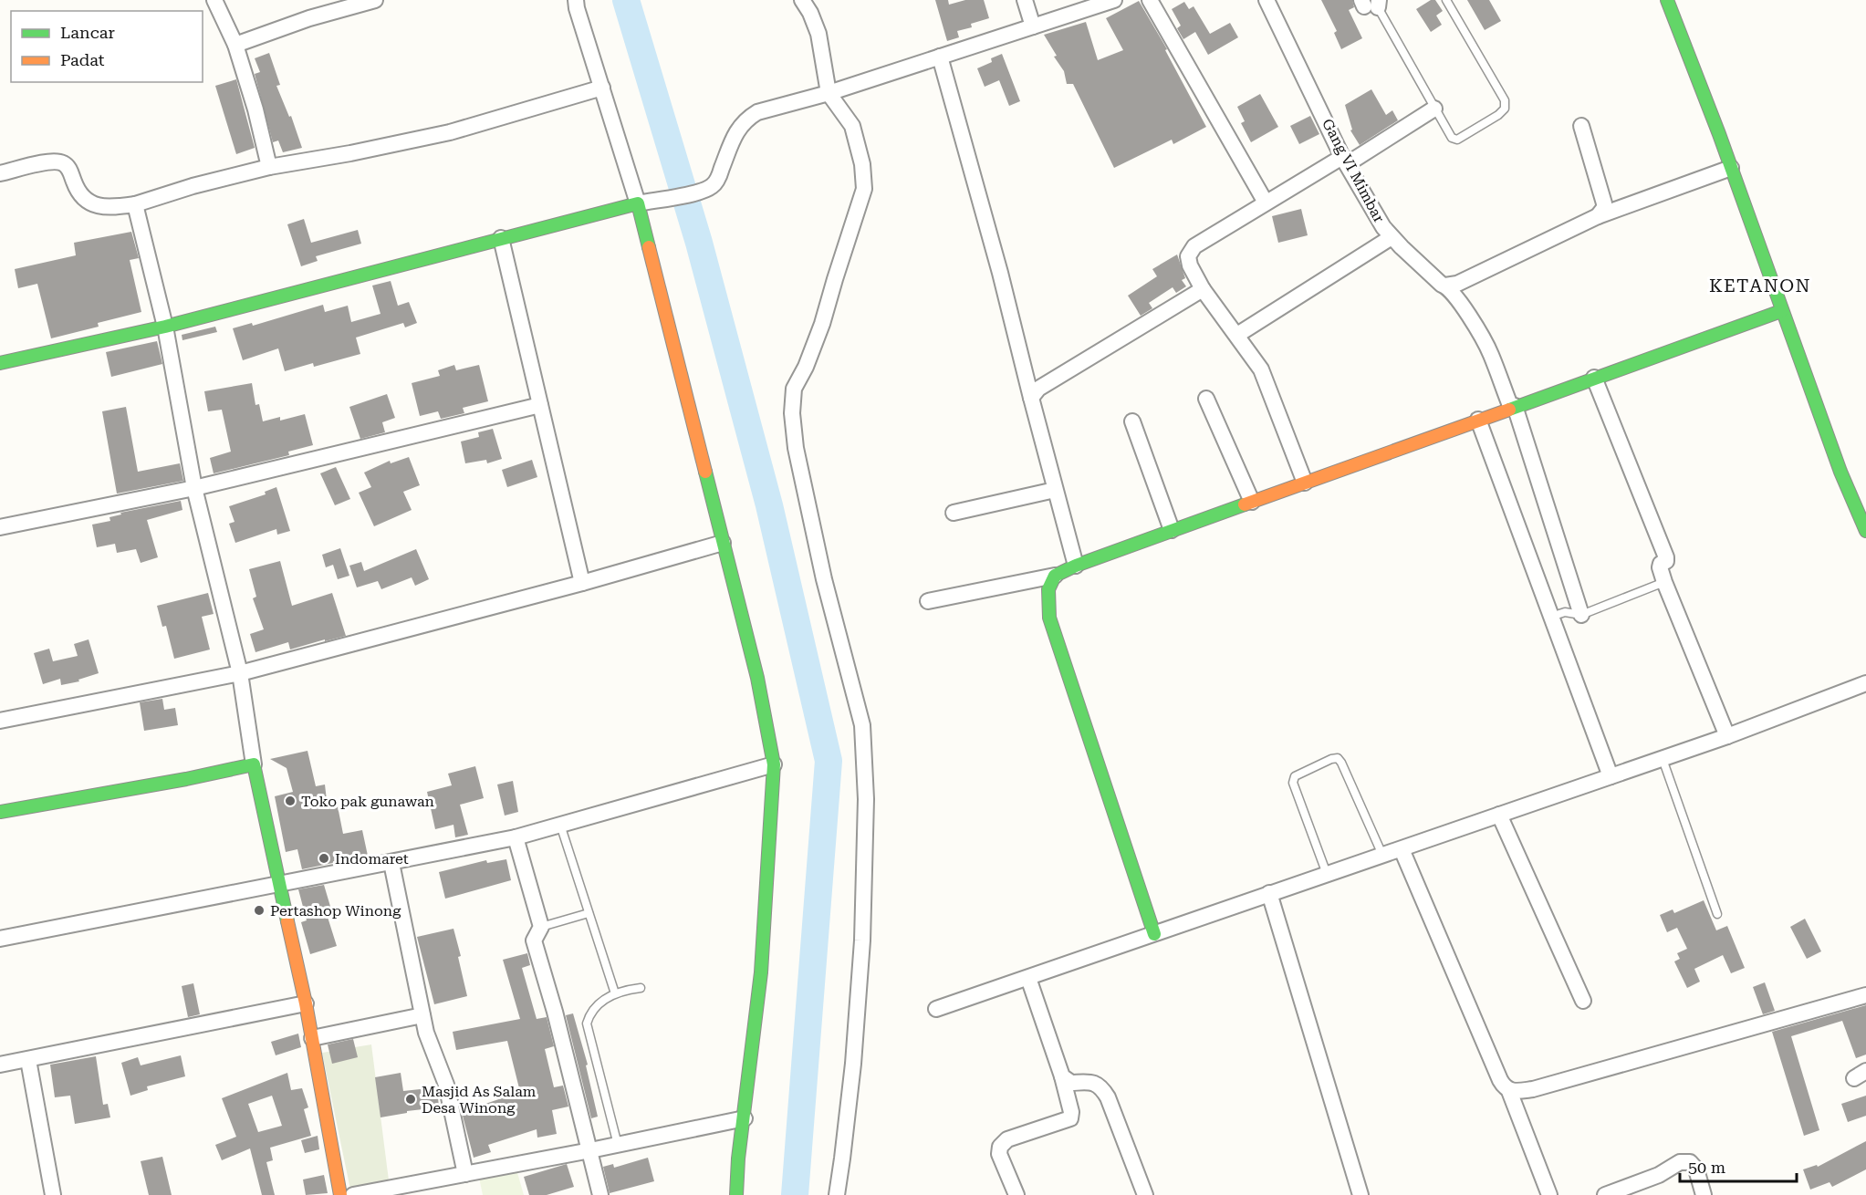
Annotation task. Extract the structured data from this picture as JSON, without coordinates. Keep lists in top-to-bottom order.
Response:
{
  "streets": {
    "street": ["Gang VI Mimbar"]
  },
  "districts": ["KETANON"],
  "places": [
    "Toko pak gunawan",
    "Indomaret",
    "Pertashop Winong",
    "Masjid As Salam Desa Winong"
  ],
  "legend": ["Lancar", "Padat"],
  "scale_bar": "50 m"
}
